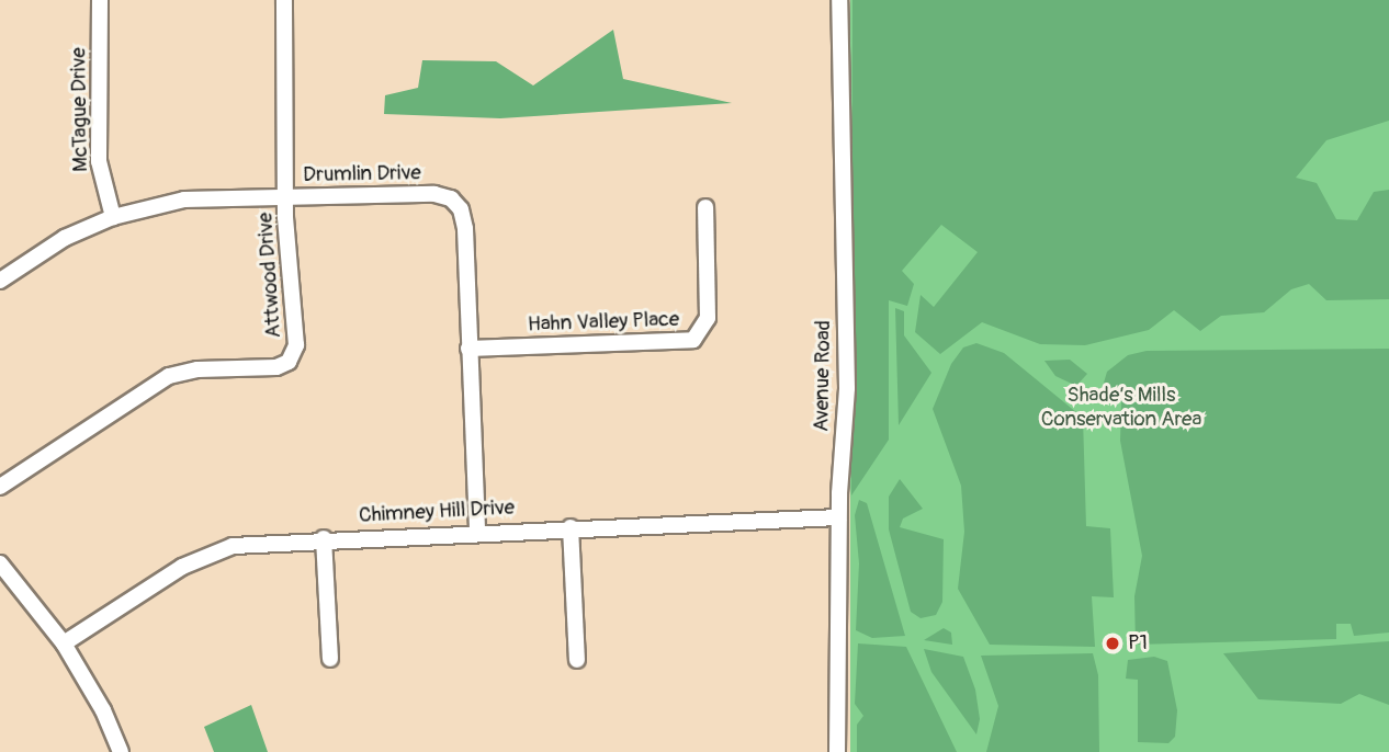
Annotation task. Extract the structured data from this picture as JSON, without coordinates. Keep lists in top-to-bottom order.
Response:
{
  "streets": {
    "street": [
      "McTague Drive",
      "Drumlin Drive",
      "Attwood Drive",
      "Hahn Valley Place",
      "Avenue Road",
      "Chimney Hill Drive"
    ]
  },
  "crossings": [
    ["McTague Drive", "Drumlin Drive"],
    ["Drumlin Drive", "Attwood Drive"],
    ["Drumlin Drive", "Hahn Valley Place"],
    ["Drumlin Drive", "Chimney Hill Drive"],
    ["Avenue Road", "Chimney Hill Drive"]
  ],
  "parks": ["Shade’s Mills Conservation Area"],
  "places": ["P1"]
}
